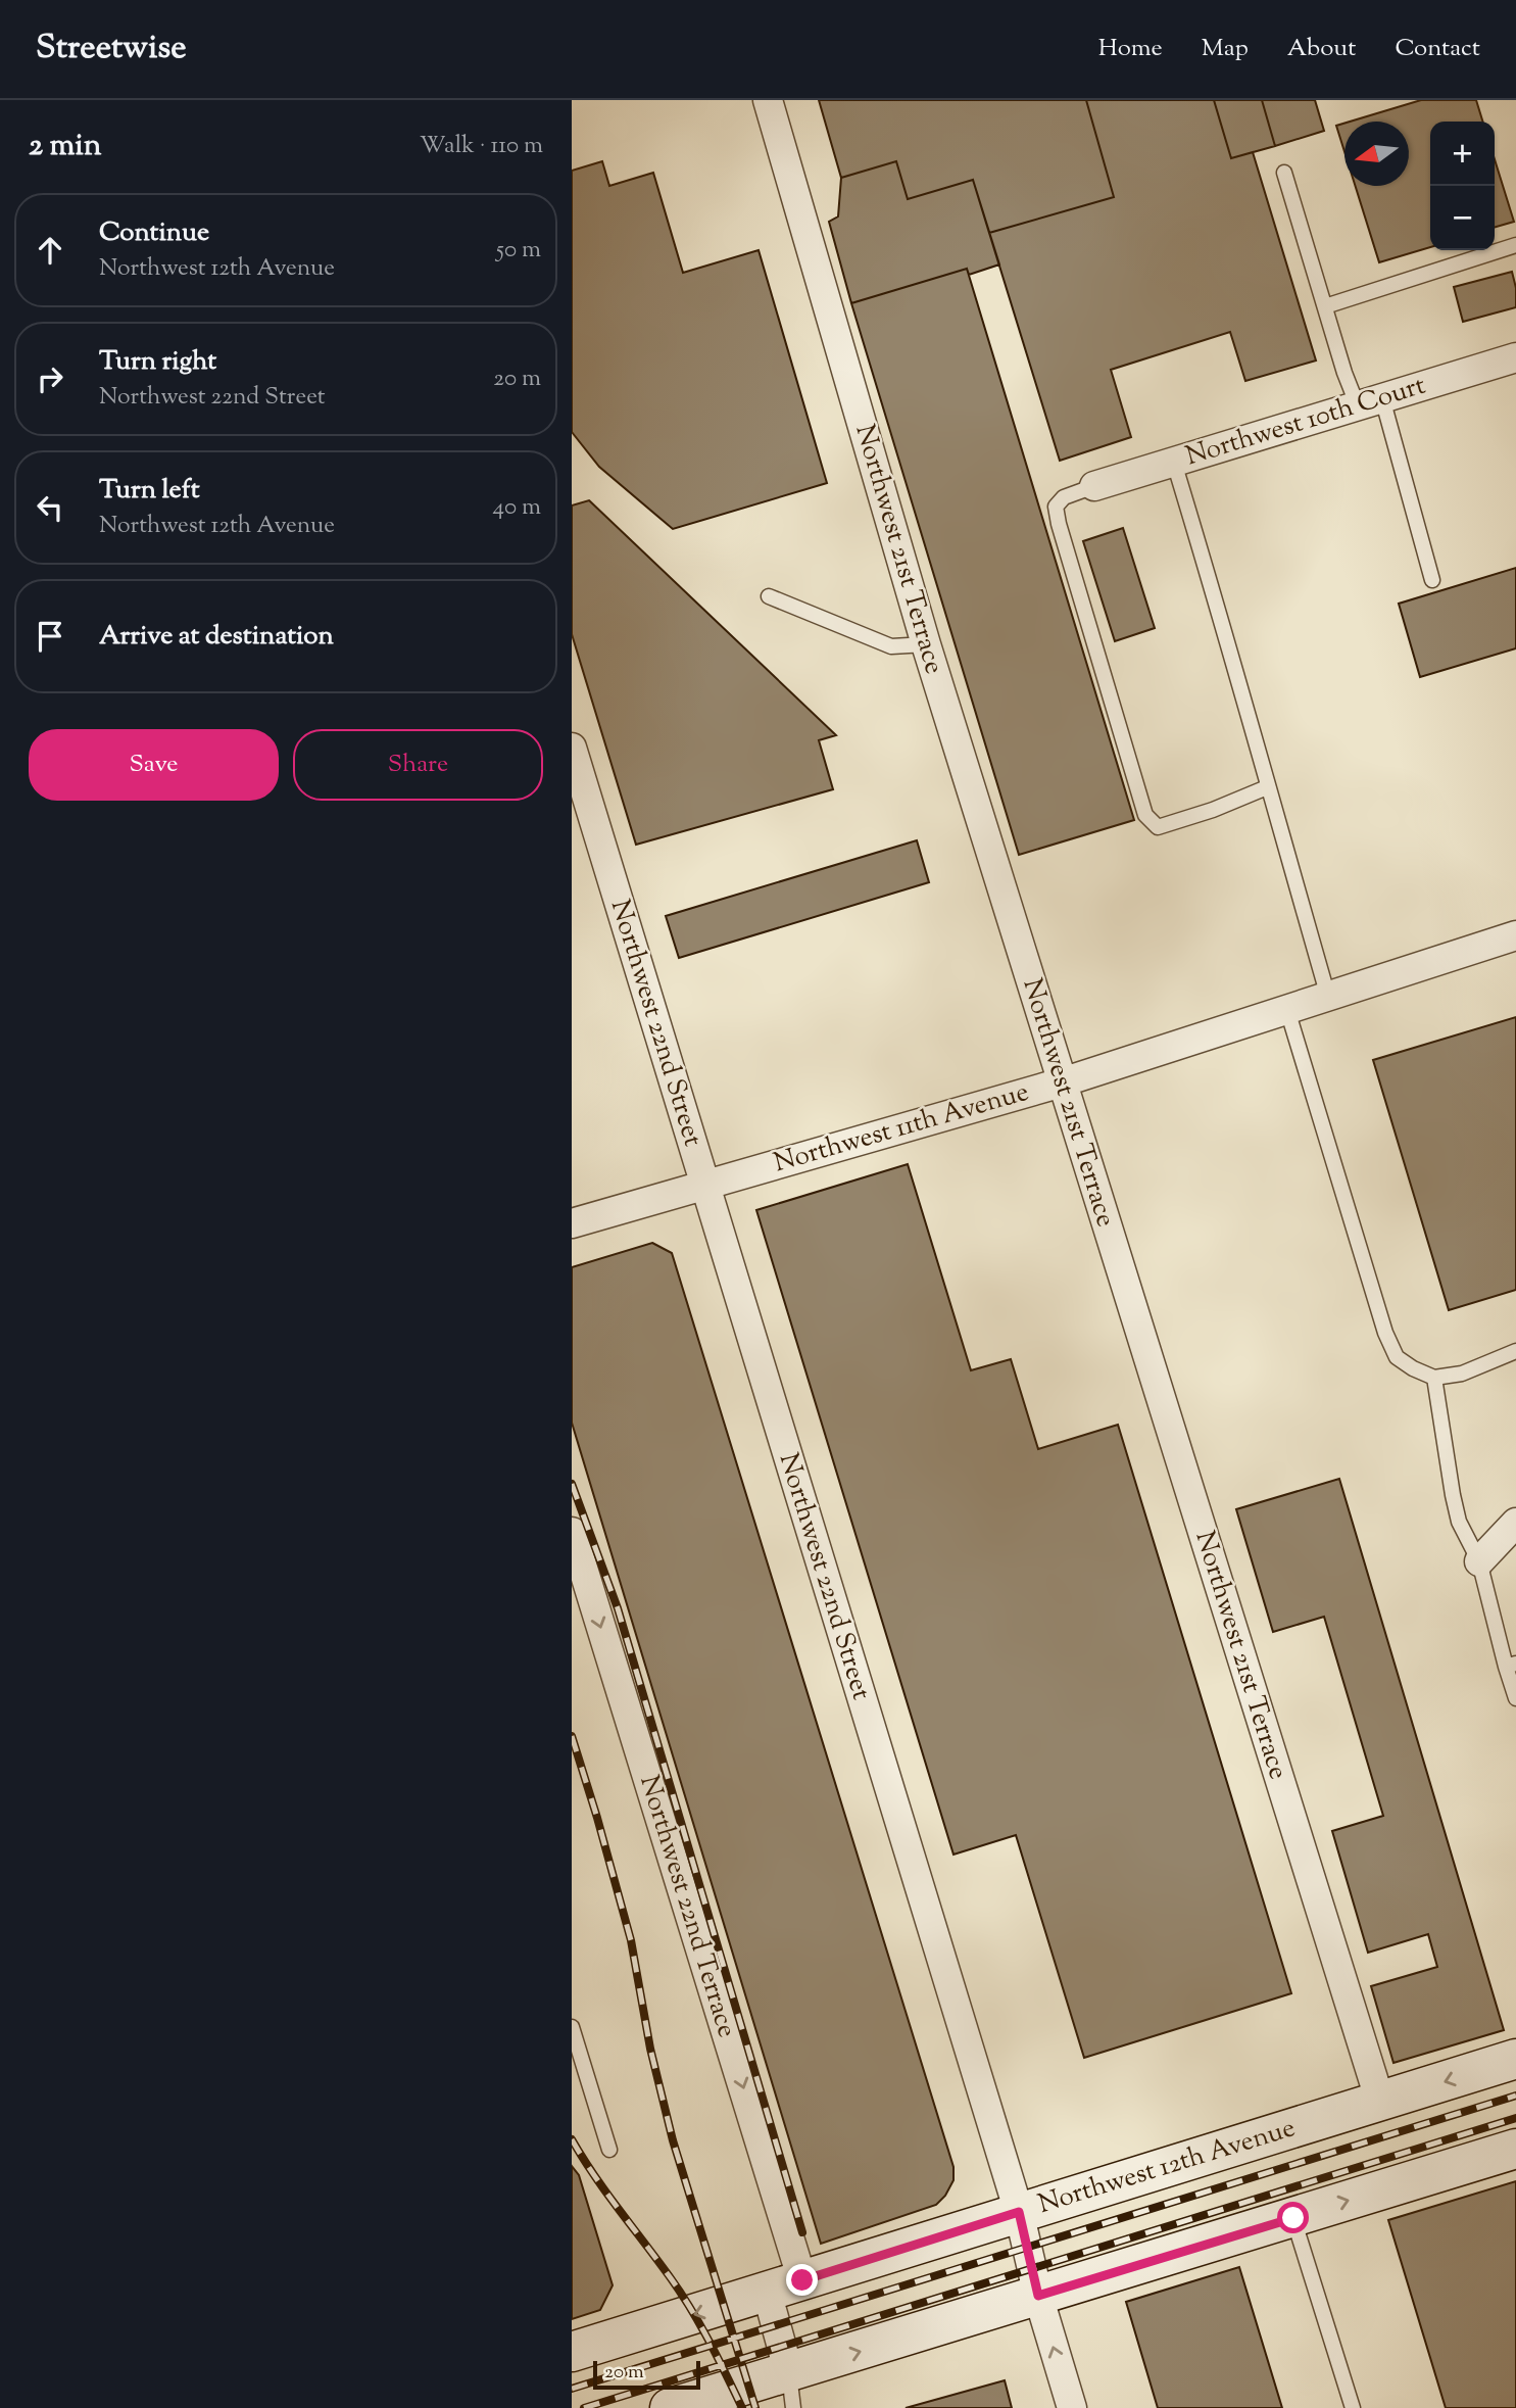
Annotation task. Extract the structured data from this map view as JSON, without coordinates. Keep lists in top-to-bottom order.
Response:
{
  "streets": {
    "main road": ["Northwest 12th Avenue"],
    "street": [
      "Northwest 10th Court",
      "Northwest 21st Terrace",
      "Northwest 22nd Street",
      "Northwest 11th Avenue",
      "Northwest 22nd Terrace"
    ]
  },
  "crossings": [
    ["Northwest 21st Terrace", "Northwest 11th Avenue"],
    ["Northwest 21st Terrace", "Northwest 12th Avenue"],
    ["Northwest 22nd Street", "Northwest 11th Avenue"],
    ["Northwest 22nd Street", "Northwest 12th Avenue"],
    ["Northwest 22nd Terrace", "Northwest 12th Avenue"]
  ],
  "one_way": ["Northwest 22nd Terrace"],
  "scale_bar": "20 m",
  "north": "left",
  "page": {
    "header": "Streetwise",
    "nav": [
      "Home",
      "Map",
      "About",
      "Contact"
    ],
    "heading": ["2 min", "Walk · 110 m"],
    "map_buttons": ["+", "−"],
    "list": [
      ["Continue", "Northwest 12th Avenue", "50 m"],
      ["Turn right", "Northwest 22nd Street", "20 m"],
      ["Turn left", "Northwest 12th Avenue", "40 m"],
      "Arrive at destination"
    ],
    "buttons": ["Save", "Share"],
    "scale": "20 m"
  }
}
